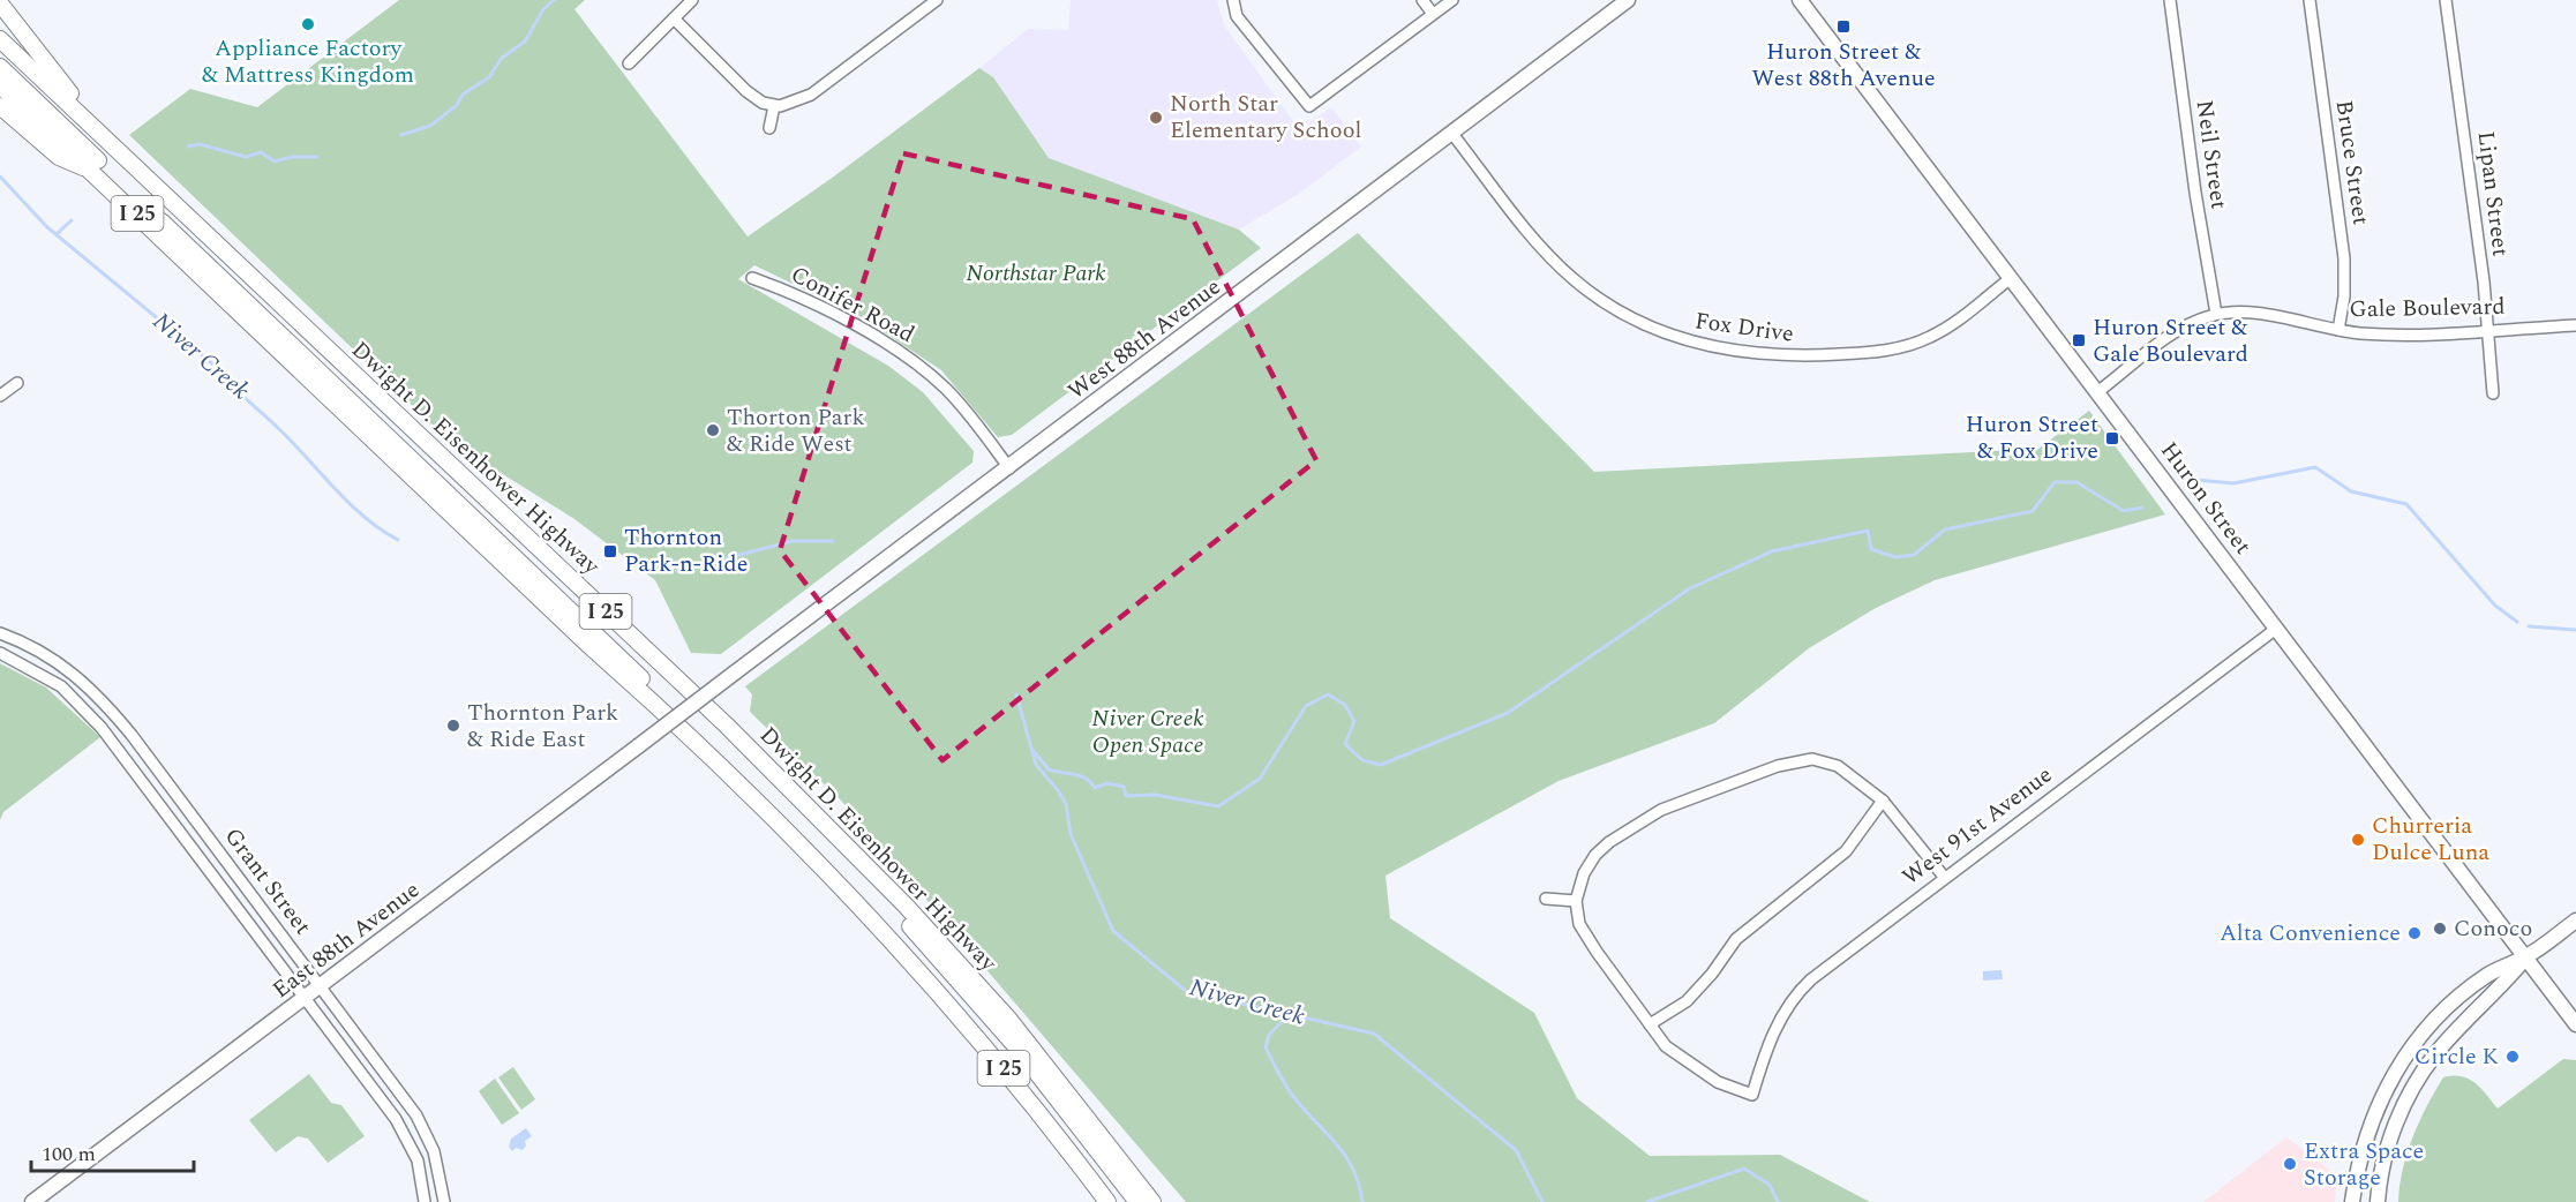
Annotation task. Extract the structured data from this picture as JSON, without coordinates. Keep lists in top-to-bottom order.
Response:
{
  "streets": {
    "highway": ["I 25", "Dwight D. Eisenhower Highway"],
    "main road": ["West 88th Avenue", "Huron Street", "East 88th Avenue"],
    "street": [
      "Neil Street",
      "Bruce Street",
      "Lipan Street",
      "Conifer Road",
      "Gale Boulevard",
      "Fox Drive",
      "West 91st Avenue",
      "Grant Street"
    ]
  },
  "crossings": [
    ["Neil Street", "Gale Boulevard"],
    ["Bruce Street", "Gale Boulevard"],
    ["Lipan Street", "Gale Boulevard"],
    ["Conifer Road", "West 88th Avenue"],
    ["Gale Boulevard", "Huron Street"],
    ["Fox Drive", "West 88th Avenue"],
    ["Fox Drive", "Huron Street"],
    ["West 88th Avenue", "East 88th Avenue"],
    ["Huron Street", "West 91st Avenue"],
    ["Grant Street", "East 88th Avenue"]
  ],
  "water": ["Niver Creek"],
  "parks": ["Northstar Park", "Niver Creek Open Space"],
  "places": {
    "other": [
      "Appliance Factory & Mattress Kingdom",
      "North Star Elementary School",
      "Thorton Park & Ride West",
      "Thornton Park & Ride East",
      "Churreria Dulce Luna",
      "Conoco",
      "Alta Convenience",
      "Circle K",
      "Extra Space Storage"
    ],
    "transit": [
      "Huron Street & West 88th Avenue",
      "Huron Street & Gale Boulevard",
      "Huron Street & Fox Drive",
      "Thornton Park-n-Ride"
    ]
  },
  "scale_bar": "100 m"
}
